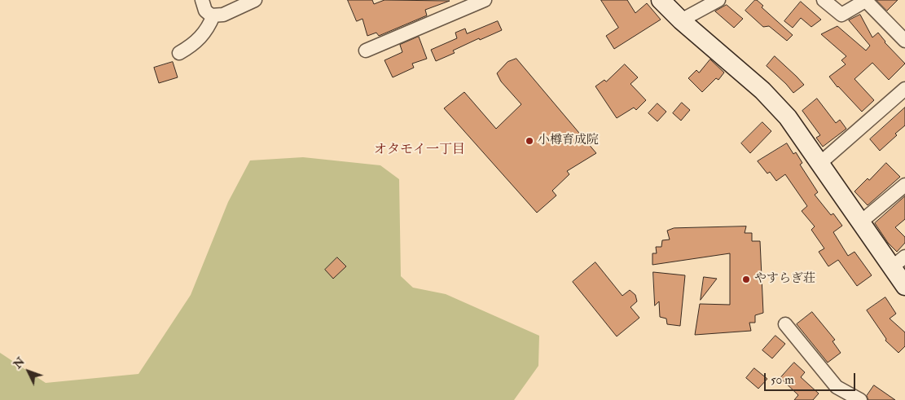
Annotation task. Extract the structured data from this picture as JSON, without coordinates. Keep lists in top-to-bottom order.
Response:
{
  "districts": ["オタモイ一丁目"],
  "places": ["小樽育成院", "やすらぎ荘"],
  "scale_bar": "50 m",
  "north": "top left"
}
